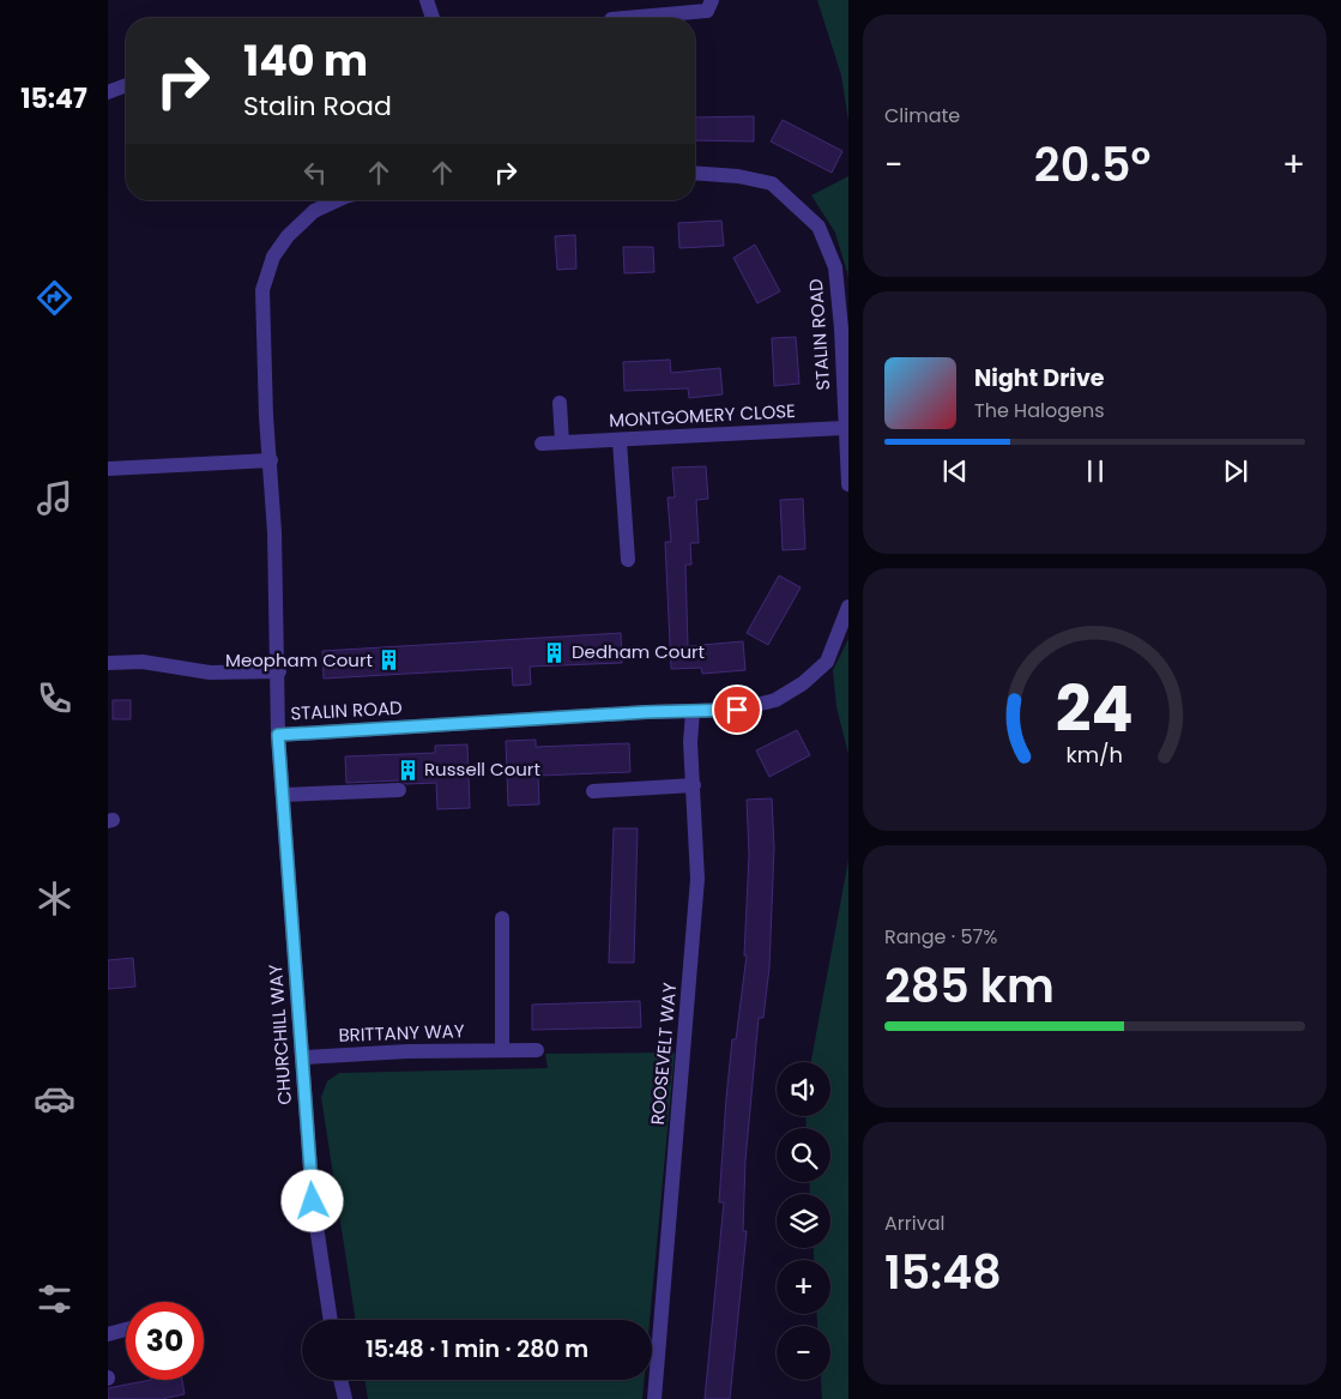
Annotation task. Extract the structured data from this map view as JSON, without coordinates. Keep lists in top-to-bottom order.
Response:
{
  "streets": {
    "street": [
      "STALIN ROAD",
      "MONTGOMERY CLOSE",
      "BRITTANY WAY",
      "CHURCHILL WAY",
      "ROOSEVELT WAY"
    ]
  },
  "crossings": [
    ["STALIN ROAD", "MONTGOMERY CLOSE"],
    ["STALIN ROAD", "CHURCHILL WAY"],
    ["STALIN ROAD", "ROOSEVELT WAY"],
    ["BRITTANY WAY", "CHURCHILL WAY"]
  ],
  "places": {
    "building": ["Dedham Court", "Meopham Court", "Russell Court"]
  },
  "page": {
    "tabs": "15:47",
    "tile": [
      "Climate",
      ["Range · 57%", "285 km"],
      ["Arrival", "15:48"]
    ],
    "turn": ["140 m", "Stalin Road"],
    "heat": ["−", "20.5°", "+"],
    "song": ["Night Drive", "The Halogens"],
    "map_buttons": ["+", "−"],
    "limit": "30",
    "trip": "15:48 · 1 min · 280 m",
    "gauge": ["24", "km/h"]
  }
}
